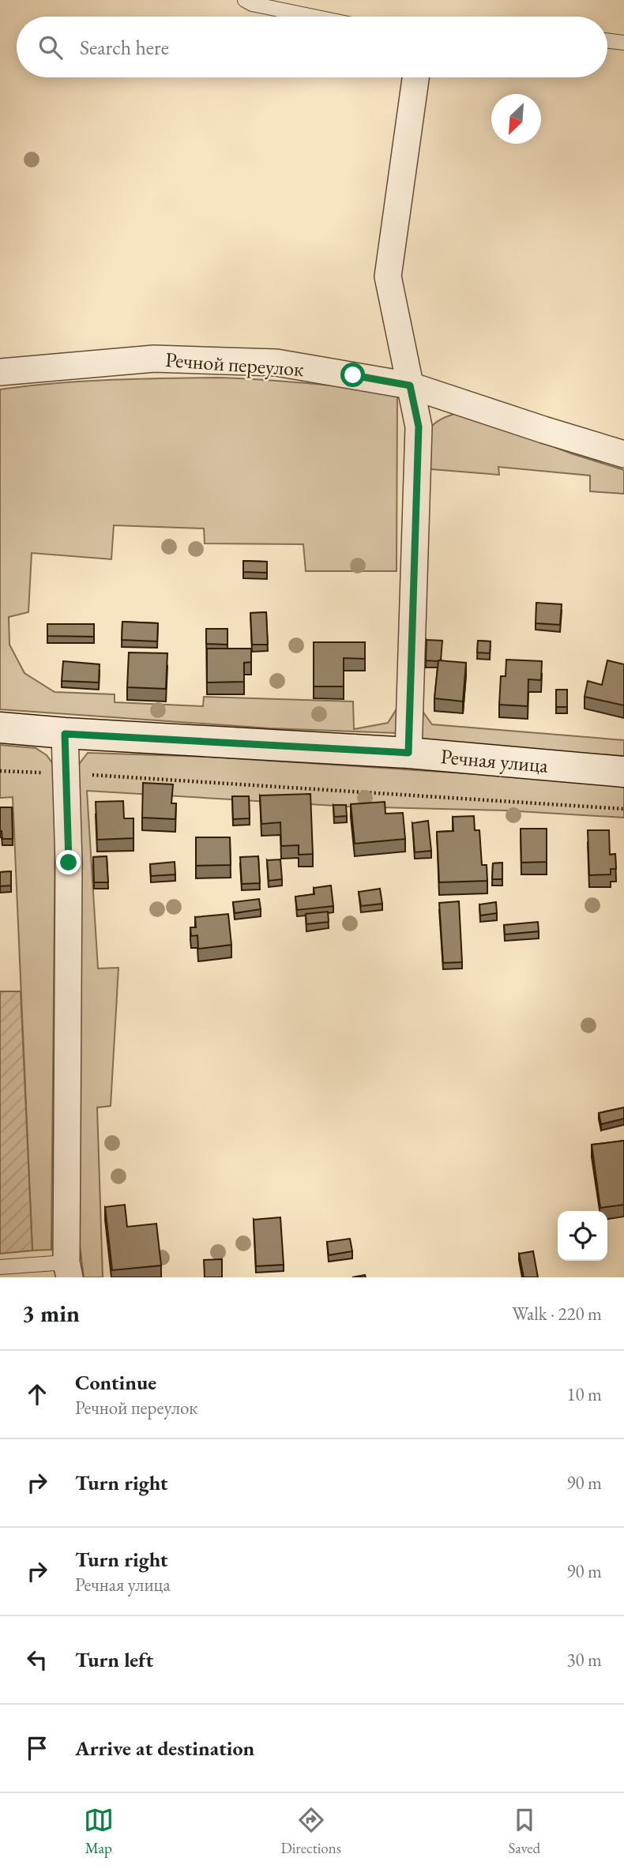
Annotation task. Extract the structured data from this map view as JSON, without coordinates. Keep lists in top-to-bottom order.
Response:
{
  "streets": {
    "street": ["Речной переулок", "Речная улица"]
  },
  "north": "bottom left",
  "page": {
    "search": "Search here",
    "heading": ["3 min", "Walk · 220 m"],
    "list": [
      ["Continue", "Речной переулок", "10 m"],
      ["Turn right", "90 m"],
      ["Turn right", "Речная улица", "90 m"],
      ["Turn left", "30 m"],
      "Arrive at destination"
    ],
    "nav": ["Map", "Directions", "Saved"]
  }
}
